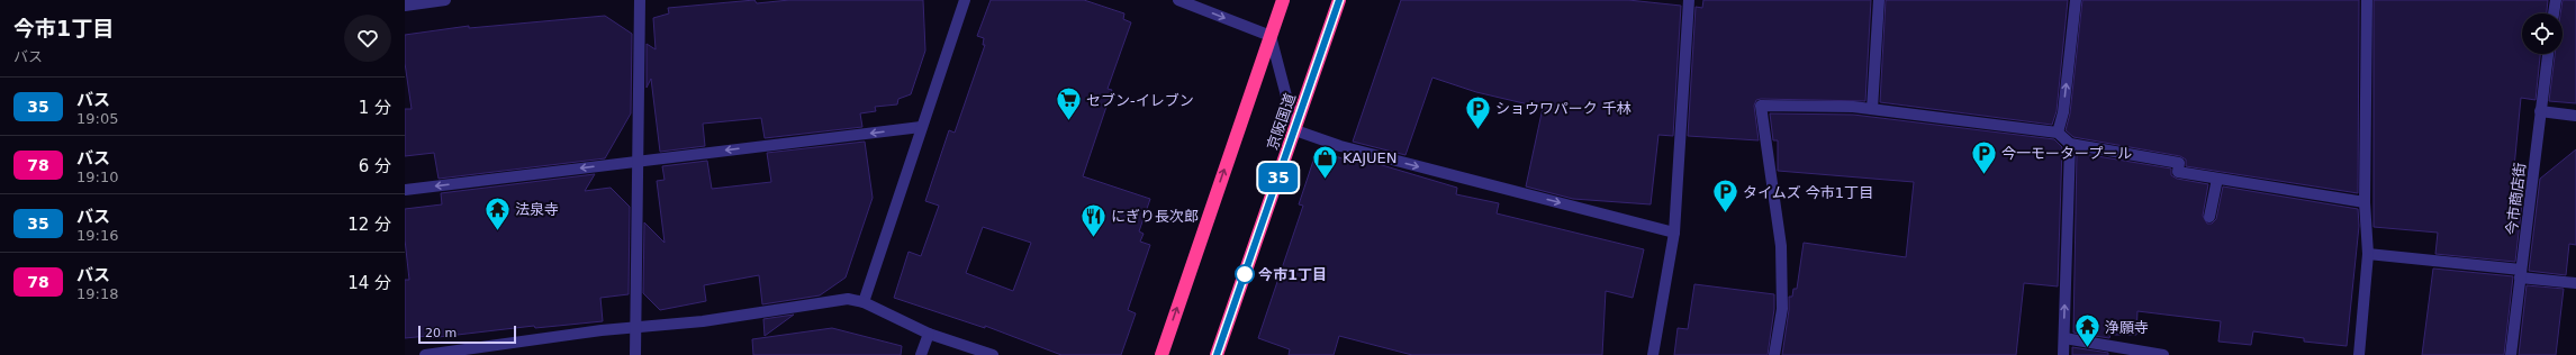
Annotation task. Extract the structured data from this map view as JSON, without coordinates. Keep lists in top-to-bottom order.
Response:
{
  "streets": {
    "highway": ["京阪国道"],
    "street": ["今市商店街"]
  },
  "places": {
    "supermarket": ["セブン-イレブン"],
    "parking": ["ショウワパーク 千林", "今一モータープール", "タイムズ 今市1丁目"],
    "shop": ["KAJUEN"],
    "temple": ["法泉寺", "浄願寺"],
    "restaurant": ["にぎり長次郎"],
    "other": ["今市1丁目"]
  },
  "lines": ["bus line 35"],
  "scale_bar": "20 m",
  "page": {
    "heading": ["今市1丁目", "バス"],
    "on_map": "35",
    "list": [
      {
        "mark": "35",
        "name": "バス",
        "note": "19:05",
        "value": "1 分"
      },
      {
        "mark": "78",
        "name": "バス",
        "note": "19:10",
        "value": "6 分"
      },
      {
        "mark": "35",
        "name": "バス",
        "note": "19:16",
        "value": "12 分"
      },
      {
        "mark": "78",
        "name": "バス",
        "note": "19:18",
        "value": "14 分"
      }
    ],
    "scale": "20 m"
  }
}
